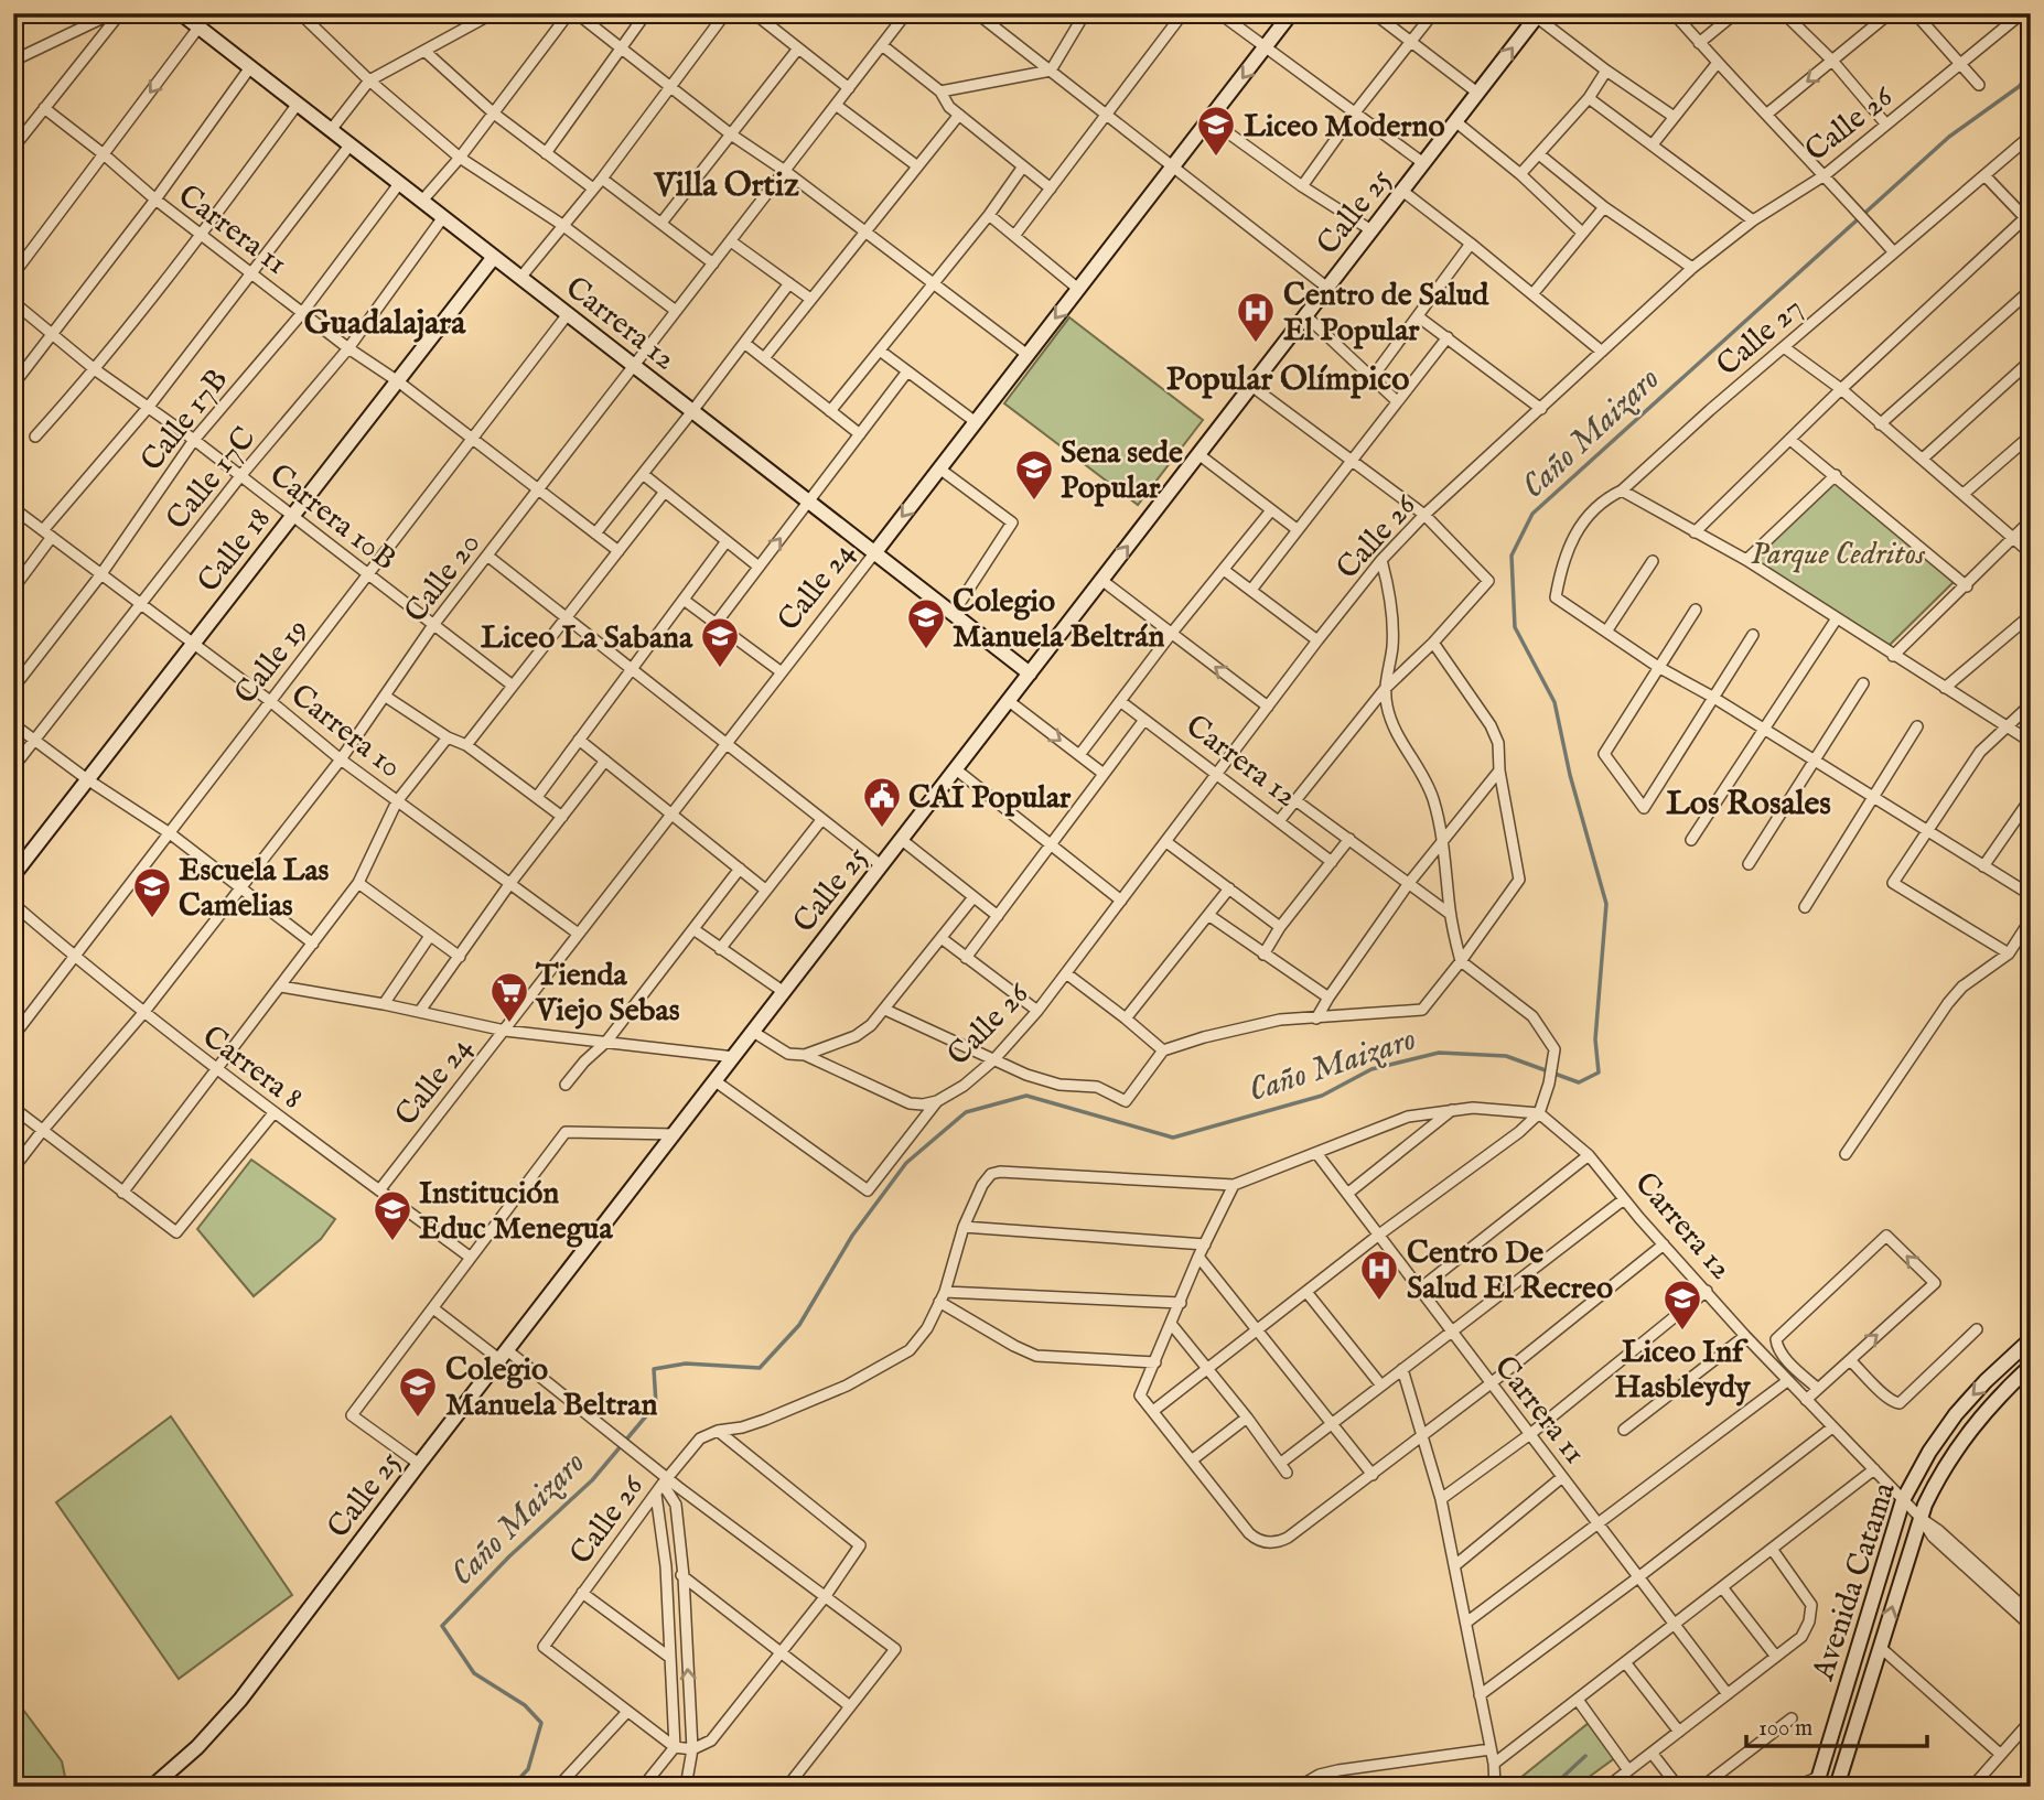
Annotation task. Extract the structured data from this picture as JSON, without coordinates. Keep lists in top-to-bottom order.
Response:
{
  "streets": {
    "street": [
      "Calle 26",
      "Calle 25",
      "Carrera 11",
      "Carrera 12",
      "Calle 27",
      "Calle 17B",
      "Calle 17C",
      "Carrera 10B",
      "Calle 18",
      "Calle 20",
      "Calle 24",
      "Calle 19",
      "Carrera 10",
      "Carrera 8",
      "Avenida Catama"
    ]
  },
  "crossings": [
    ["Calle 26", "Calle 25"],
    ["Calle 26", "Carrera 12"],
    ["Calle 25", "Carrera 12"],
    ["Carrera 11", "Calle 17B"],
    ["Carrera 11", "Calle 17C"],
    ["Carrera 11", "Calle 18"],
    ["Carrera 11", "Calle 20"],
    ["Carrera 11", "Calle 19"],
    ["Carrera 12", "Calle 17B"],
    ["Carrera 12", "Calle 17C"],
    ["Carrera 12", "Calle 18"],
    ["Carrera 12", "Calle 20"],
    ["Carrera 12", "Calle 24"],
    ["Carrera 12", "Calle 19"],
    ["Carrera 12", "Avenida Catama"],
    ["Calle 17B", "Carrera 10B"],
    ["Calle 17B", "Carrera 10"],
    ["Calle 17C", "Carrera 10B"],
    ["Calle 17C", "Carrera 10"],
    ["Carrera 10B", "Calle 18"],
    ["Carrera 10B", "Calle 20"],
    ["Carrera 10B", "Calle 19"],
    ["Calle 18", "Carrera 10"],
    ["Calle 20", "Carrera 10"],
    ["Calle 20", "Carrera 8"],
    ["Calle 24", "Carrera 10"],
    ["Calle 24", "Carrera 8"],
    ["Calle 19", "Carrera 10"],
    ["Calle 19", "Carrera 8"]
  ],
  "districts": [
    "Villa Ortiz",
    "Guadalajara",
    "Popular Olímpico",
    "Los Rosales"
  ],
  "water": ["Caño Maizaro"],
  "parks": ["Parque Cedritos"],
  "places": {
    "school or university": [
      "Liceo Moderno",
      "Sena sede Popular",
      "Colegio Manuela Beltrán",
      "Liceo La Sabana",
      "Escuela Las Camelias",
      "Institución Educ Menegua",
      "Liceo Inf Hasbleydy",
      "Colegio Manuela Beltran"
    ],
    "hospital": ["Centro de Salud El Popular", "Centro De Salud El Recreo"],
    "public building": ["CAI Popular"],
    "supermarket": ["Tienda Viejo Sebas"]
  },
  "scale_bar": "100 m"
}
